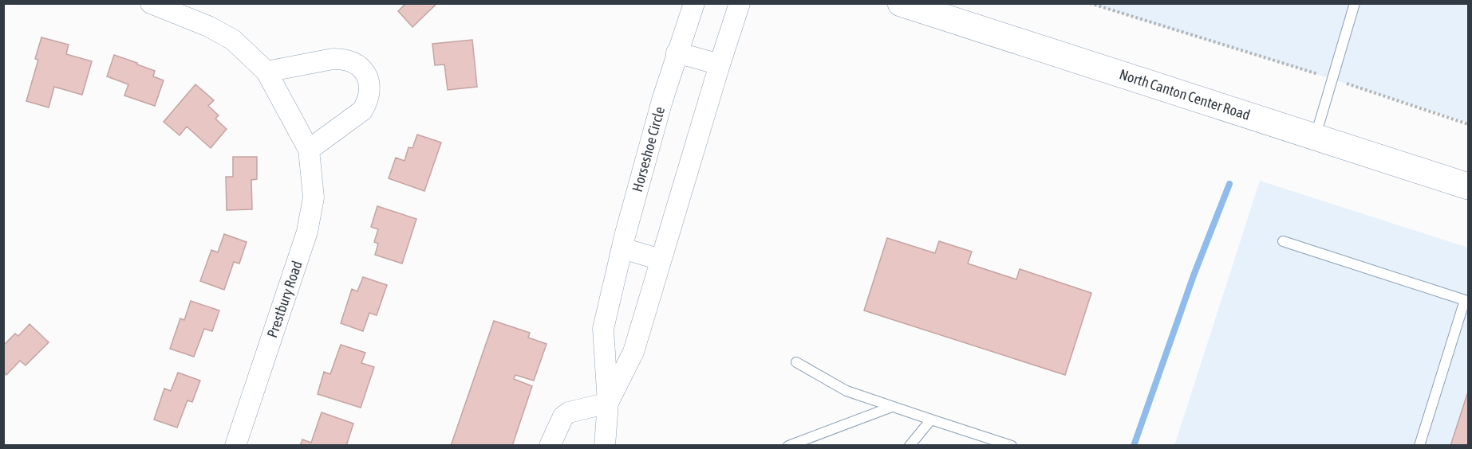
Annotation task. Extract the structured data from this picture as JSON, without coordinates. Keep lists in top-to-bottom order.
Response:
{
  "streets": {
    "main road": ["North Canton Center Road"],
    "street": ["Horseshoe Circle", "Prestbury Road"]
  }
}
